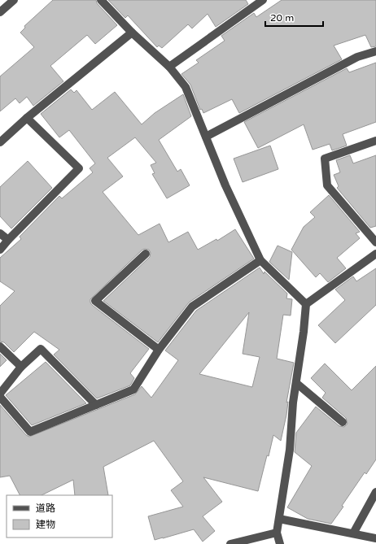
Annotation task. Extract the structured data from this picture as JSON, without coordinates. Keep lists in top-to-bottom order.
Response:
{
  "legend": ["道路", "建物"],
  "scale_bar": "20 m"
}
